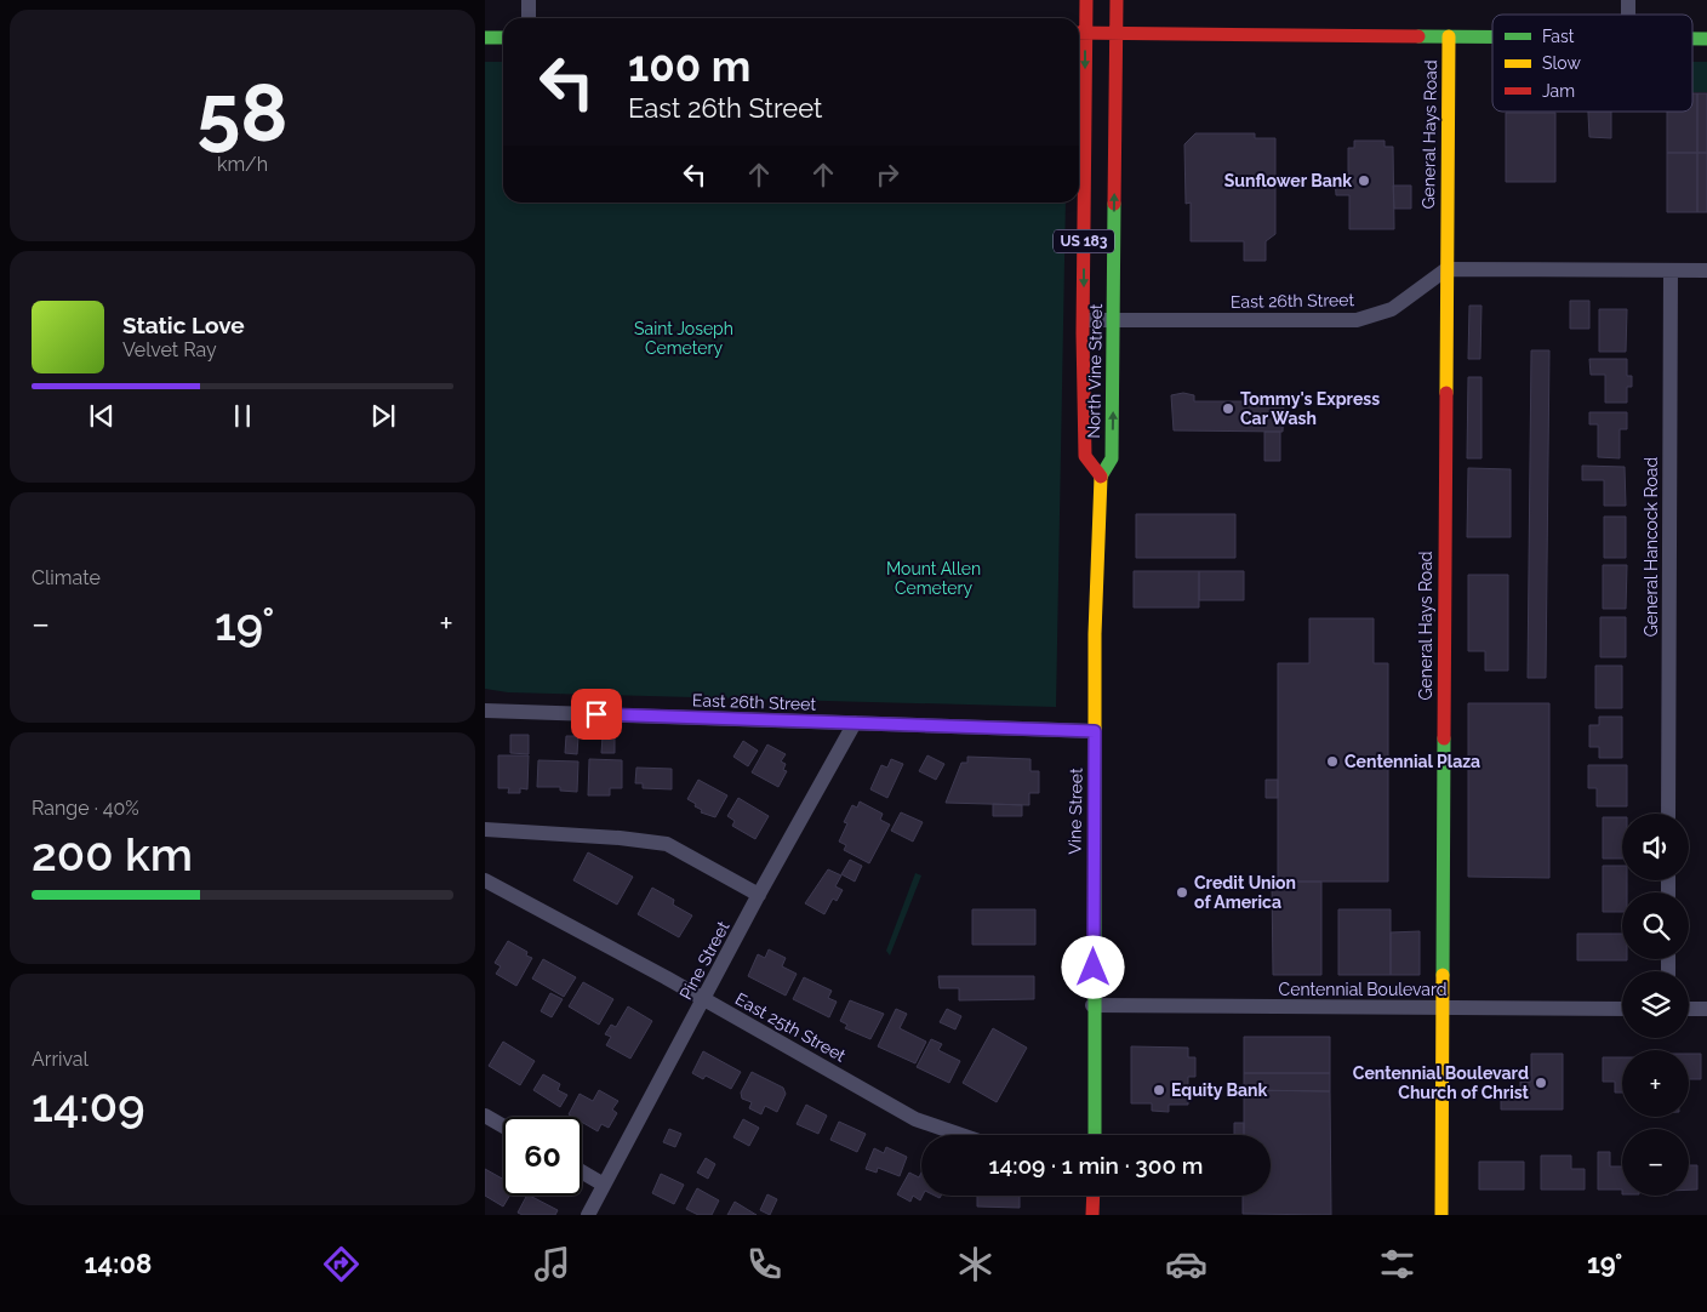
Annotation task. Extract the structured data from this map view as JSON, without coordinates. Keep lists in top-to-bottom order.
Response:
{
  "streets": {
    "main road": [
      "General Hays Road",
      "US 183",
      "North Vine Street",
      "Vine Street"
    ],
    "street": [
      "East 26th Street",
      "General Hancock Road",
      "Pine Street",
      "Centennial Boulevard",
      "East 25th Street"
    ]
  },
  "crossings": [
    ["General Hays Road", "East 26th Street"],
    ["General Hays Road", "Centennial Boulevard"],
    ["East 26th Street", "North Vine Street"],
    ["East 26th Street", "Vine Street"],
    ["East 26th Street", "Pine Street"],
    ["North Vine Street", "Vine Street"],
    ["Vine Street", "Centennial Boulevard"],
    ["Pine Street", "East 25th Street"]
  ],
  "parks": ["Saint Joseph Cemetery", "Mount Allen Cemetery"],
  "places": [
    "Sunflower Bank",
    "Tommy's Express Car Wash",
    "Centennial Plaza",
    "Credit Union of America",
    "Centennial Boulevard Church of Christ",
    "Equity Bank"
  ],
  "legend": ["Fast", "Slow", "Jam"],
  "page": {
    "tile": [
      ["58", "km/h"],
      "Climate",
      ["Range · 40%", "200 km"],
      ["Arrival", "14:09"]
    ],
    "turn": ["100 m", "East 26th Street"],
    "song": ["Static Love", "Velvet Ray"],
    "heat": ["−", "19°", "+"],
    "map_buttons": ["+", "−"],
    "limit": "60",
    "trip": "14:09 · 1 min · 300 m",
    "tabs": ["14:08", "19°"]
  }
}
